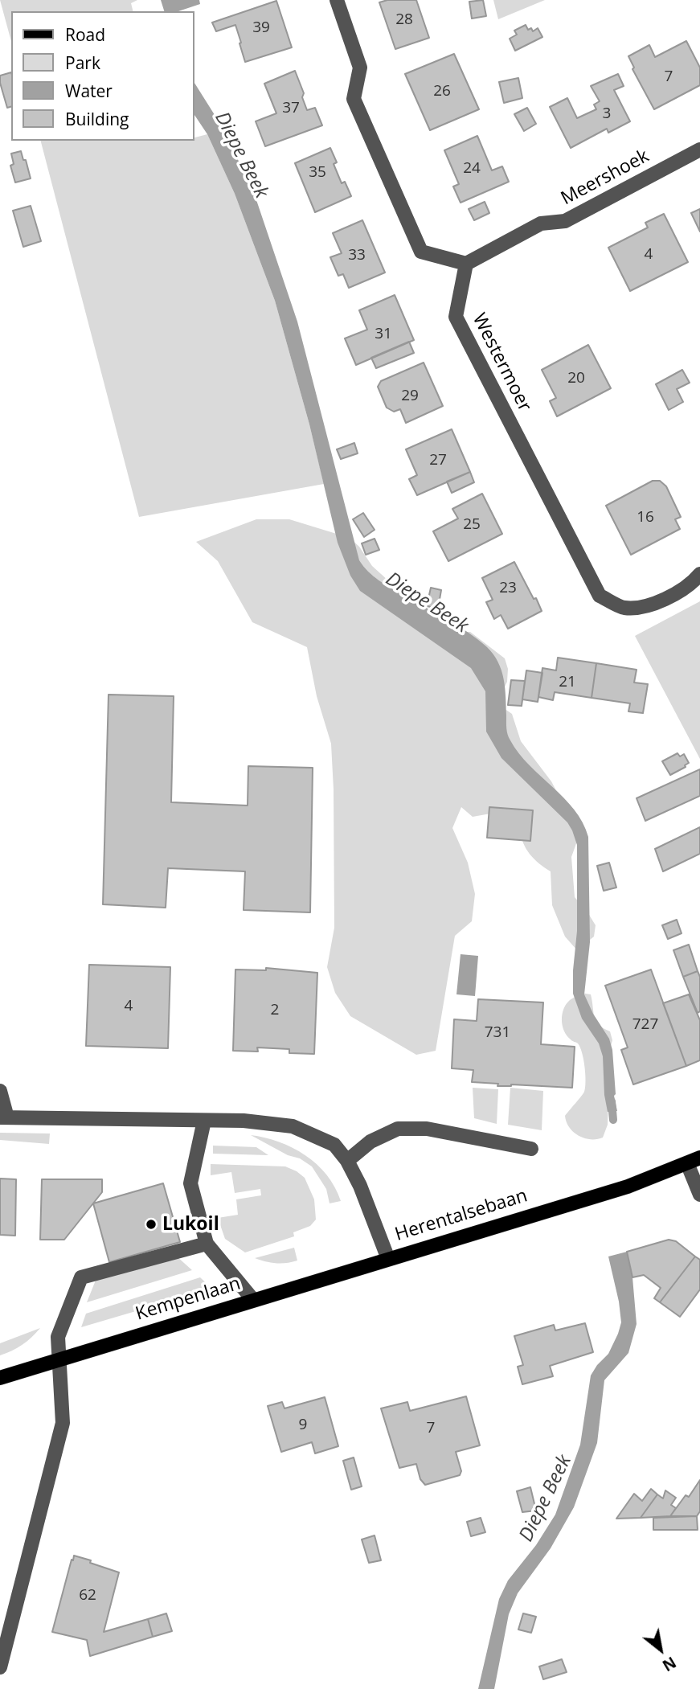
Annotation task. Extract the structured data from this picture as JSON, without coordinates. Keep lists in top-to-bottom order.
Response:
{
  "streets": {
    "main road": ["Herentalsebaan", "Kempenlaan"],
    "street": ["Meershoek", "Westermoer"]
  },
  "crossings": [
    ["Meershoek", "Westermoer"],
    ["Herentalsebaan", "Kempenlaan"]
  ],
  "water": ["Diepe Beek"],
  "places": ["Lukoil"],
  "house_numbers": [
    "28",
    "39",
    "7",
    "26",
    "37",
    "3",
    "24",
    "35",
    "4",
    "33",
    "31",
    "20",
    "29",
    "27",
    "16",
    "25",
    "23",
    "21",
    "4",
    "2",
    "727",
    "731",
    "9",
    "7",
    "62"
  ],
  "legend": [
    "Road",
    "Park",
    "Water",
    "Building"
  ],
  "north": "bottom right"
}
